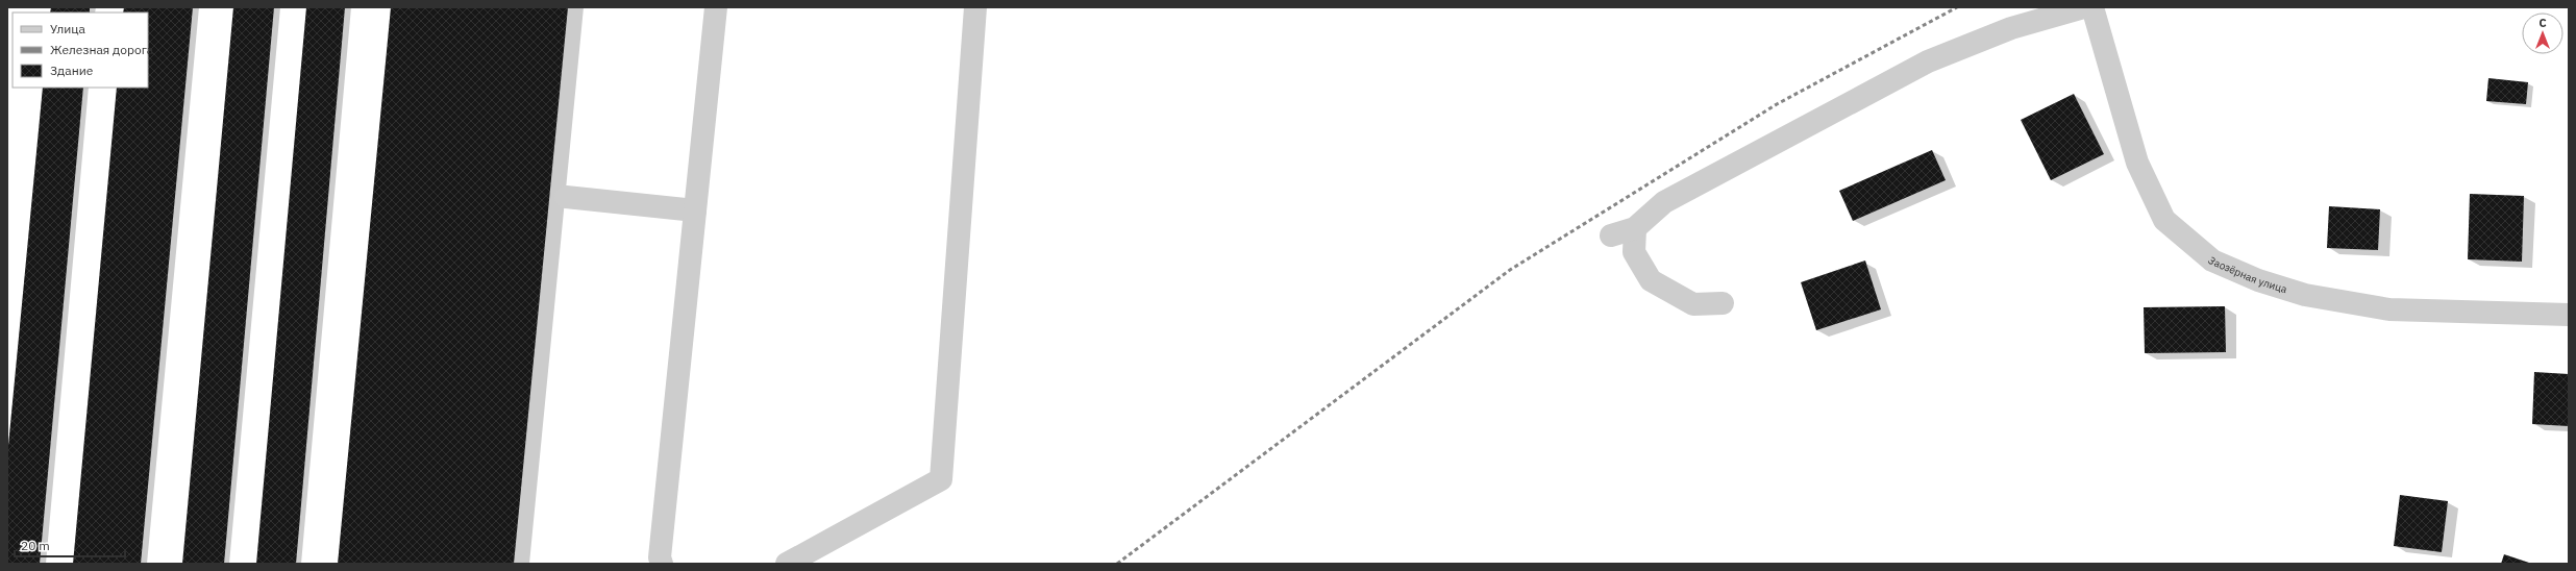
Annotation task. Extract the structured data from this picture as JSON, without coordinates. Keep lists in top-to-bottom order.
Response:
{
  "streets": {
    "street": ["Заозёрная улица"]
  },
  "legend": ["Улица", "Железная дорога", "Здание"],
  "scale_bar": "20 m",
  "north": "top"
}
